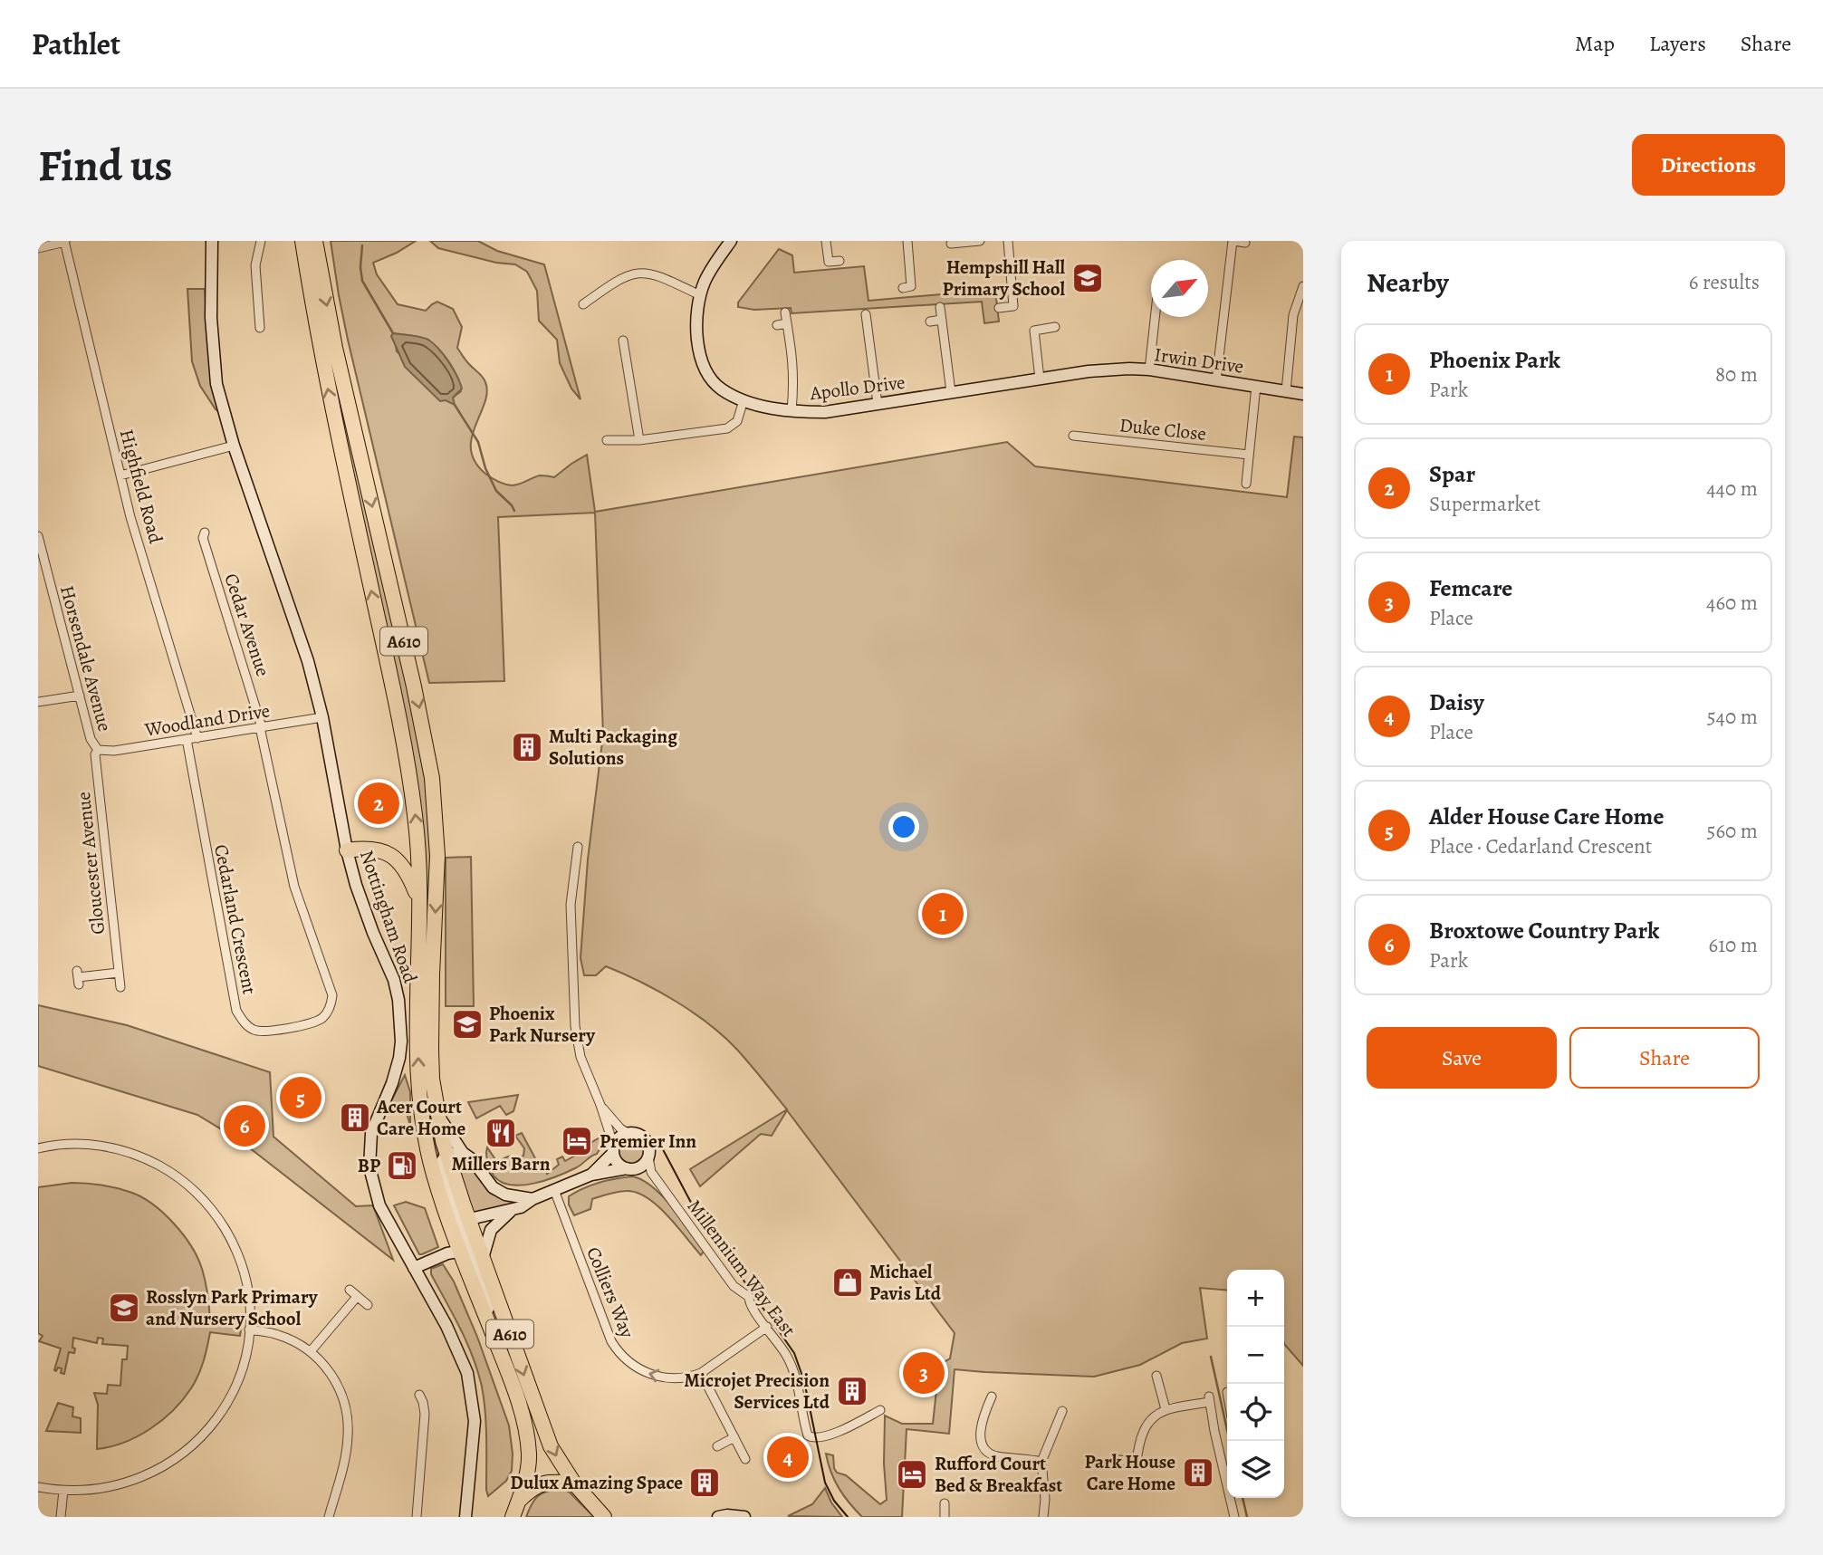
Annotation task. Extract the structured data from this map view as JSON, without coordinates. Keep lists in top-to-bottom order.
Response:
{
  "streets": {
    "highway": ["A610"],
    "street": [
      "Irwin Drive",
      "Apollo Drive",
      "Duke Close",
      "Highfield Road",
      "Cedar Avenue",
      "Horsendale Avenue",
      "Woodland Drive",
      "Gloucester Avenue",
      "Nottingham Road",
      "Cedarland Crescent",
      "Millennium Way East",
      "Colliers Way"
    ]
  },
  "crossings": [
    ["Irwin Drive", "Apollo Drive"],
    ["Highfield Road", "Woodland Drive"],
    ["Cedar Avenue", "Woodland Drive"],
    ["Cedar Avenue", "Cedarland Crescent"],
    ["Horsendale Avenue", "Woodland Drive"],
    ["Horsendale Avenue", "Gloucester Avenue"],
    ["Woodland Drive", "Gloucester Avenue"],
    ["Woodland Drive", "Nottingham Road"],
    ["Woodland Drive", "Cedarland Crescent"],
    ["Millennium Way East", "Colliers Way"]
  ],
  "one_way": ["Colliers Way"],
  "places": {
    "school or university": ["Hempshill Hall Primary School", "Phoenix Park Nursery", "Rosslyn Park Primary and Nursery School"],
    "building": [
      "Multi Packaging Solutions",
      "Acer Court Care Home",
      "Microjet Precision Services Ltd",
      "Park House Care Home",
      "Dulux Amazing Space"
    ],
    "restaurant": ["Millers Barn"],
    "hotel": ["Premier Inn", "Rufford Court Bed & Breakfast"],
    "fuel station": ["BP"],
    "shop": ["Michael Pavis Ltd"]
  },
  "north": "top right",
  "page": {
    "header": "Pathlet",
    "nav": ["Map", "Layers", "Share"],
    "buttons": [
      "Directions",
      ["Save", "Share"]
    ],
    "title": "Find us",
    "heading": ["Nearby", "6 results"],
    "list": [
      {
        "mark": "1",
        "name": "Phoenix Park",
        "note": "Park",
        "value": "80 m"
      },
      {
        "mark": "2",
        "name": "Spar",
        "note": "Supermarket",
        "value": "440 m"
      },
      {
        "mark": "3",
        "name": "Femcare",
        "note": "Place",
        "value": "460 m"
      },
      {
        "mark": "4",
        "name": "Daisy",
        "note": "Place",
        "value": "540 m"
      },
      {
        "mark": "5",
        "name": "Alder House Care Home",
        "note": "Place · Cedarland Crescent",
        "value": "560 m"
      },
      {
        "mark": "6",
        "name": "Broxtowe Country Park",
        "note": "Park",
        "value": "610 m"
      }
    ],
    "pins": [
      "2",
      "1",
      "5",
      "6",
      "3",
      "4"
    ],
    "map_buttons": ["+", "−"]
  }
}
